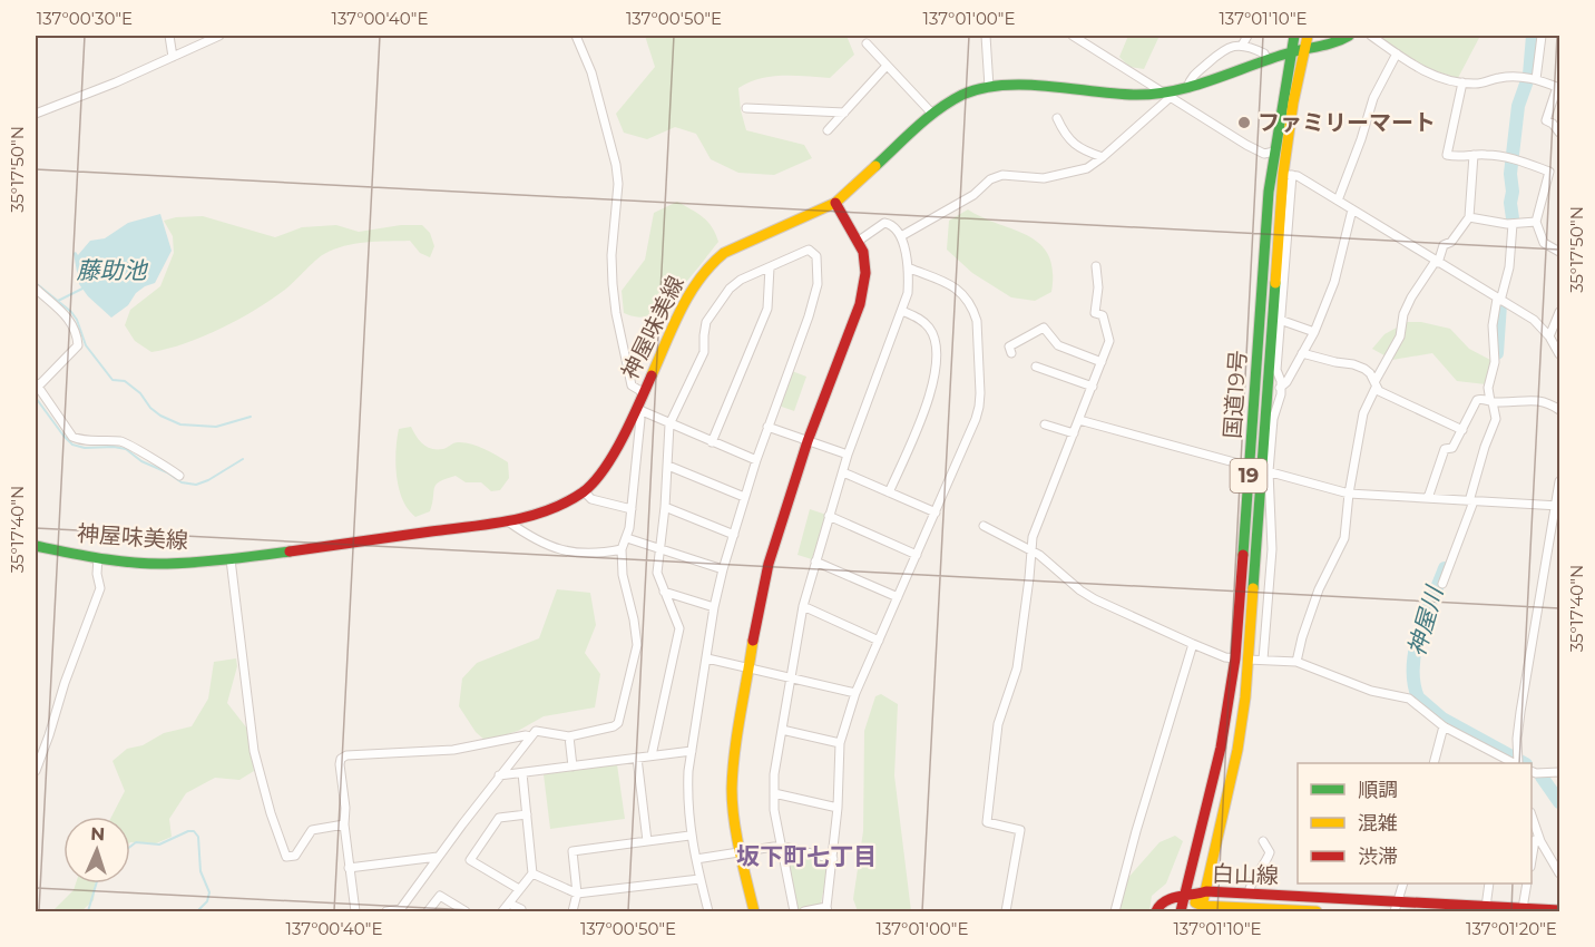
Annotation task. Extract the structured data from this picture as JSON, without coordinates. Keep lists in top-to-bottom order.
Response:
{
  "streets": {
    "main road": [
      "神屋味美線",
      "国道19号",
      "19",
      "白山線"
    ]
  },
  "crossings": [
    ["神屋味美線", "国道19号"],
    ["国道19号", "白山線"]
  ],
  "districts": ["坂下町七丁目"],
  "water": ["藤助池", "神屋川"],
  "places": ["ファミリーマート"],
  "legend": ["順調", "混雑", "渋滞"],
  "north": "top",
  "coordinates": [
    "137°00'30\"E",
    "137°00'40\"E",
    "137°00'50\"E",
    "137°01'00\"E",
    "137°01'10\"E",
    "35°17'50\"N",
    "35°17'40\"N",
    "137°01'20\"E"
  ]
}
